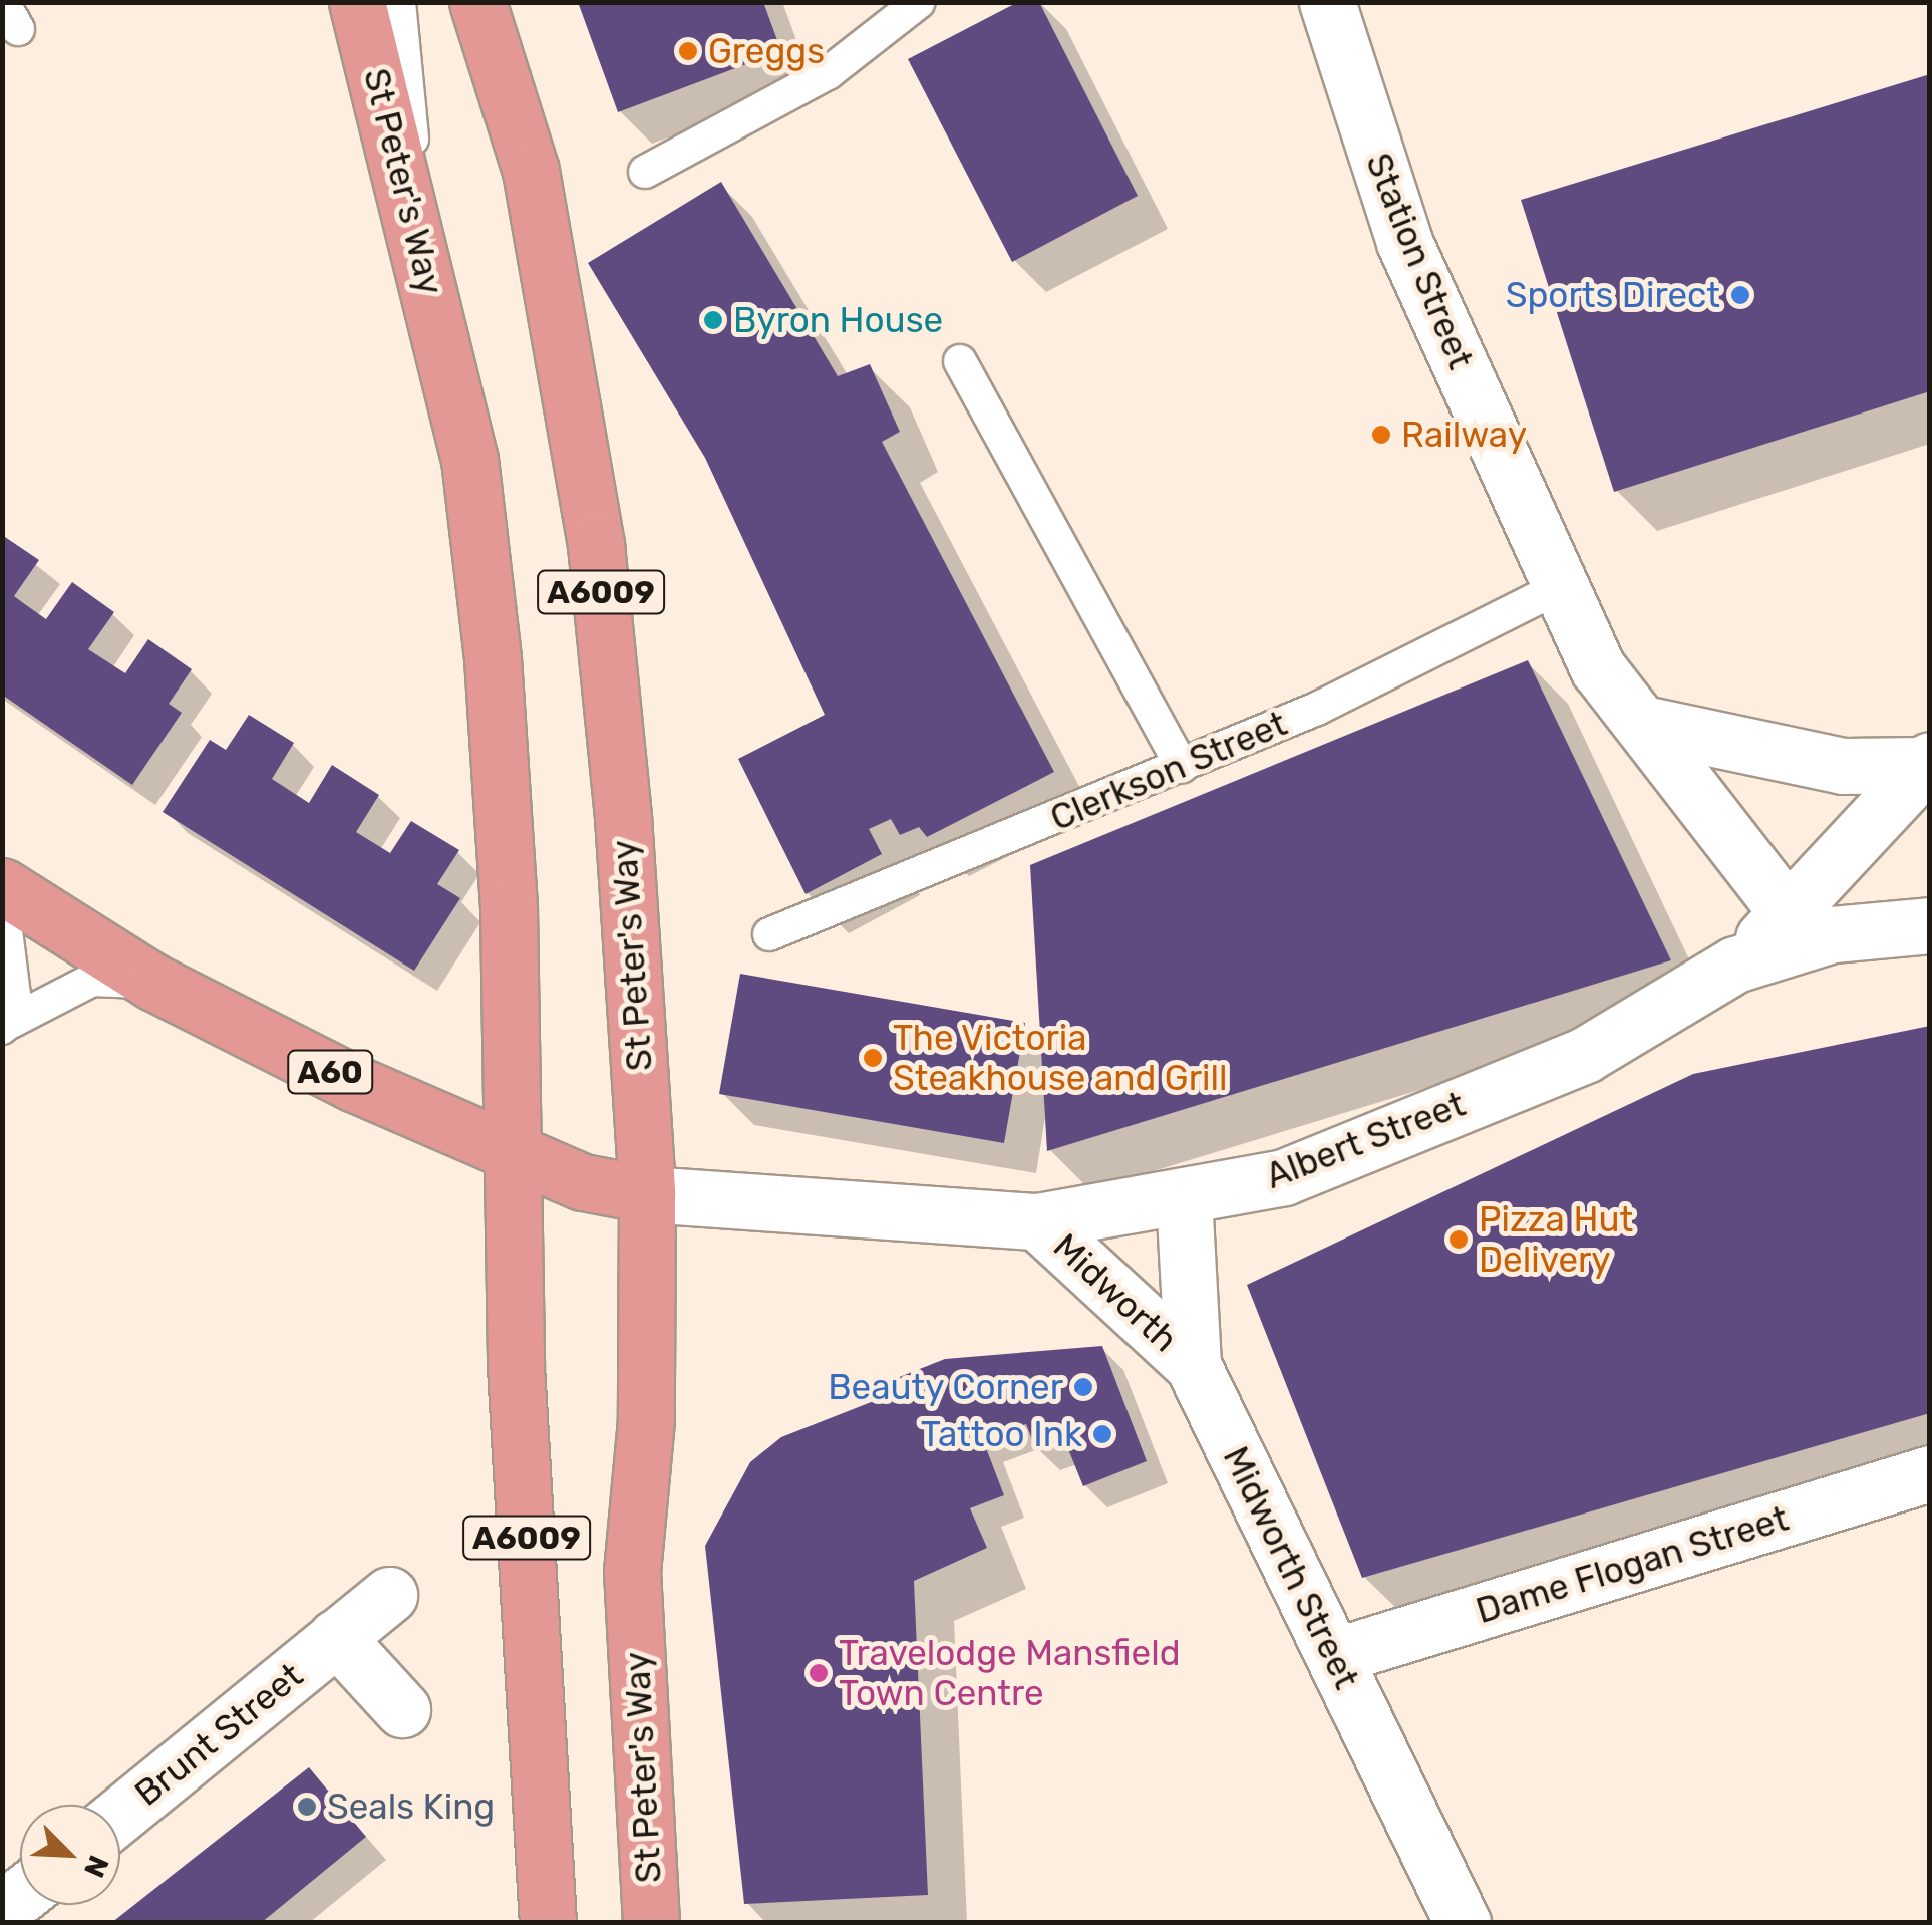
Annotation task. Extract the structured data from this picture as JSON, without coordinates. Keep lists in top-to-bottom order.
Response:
{
  "streets": {
    "highway": ["St Peter's Way", "A6009", "A60"],
    "street": [
      "Station Street",
      "Albert Street",
      "Midworth",
      "Dame Flogan Street",
      "Midworth Street",
      "Brunt Street"
    ],
    "lane": ["Clerkson Street"]
  },
  "crossings": [
    ["St Peter's Way", "A60"],
    ["St Peter's Way", "Albert Street"],
    ["Station Street", "Clerkson Street"],
    ["Albert Street", "Midworth"],
    ["Albert Street", "Midworth Street"],
    ["Midworth", "Midworth Street"],
    ["Dame Flogan Street", "Midworth Street"]
  ],
  "places": [
    "Greggs",
    "Sports Direct",
    "Byron House",
    "Railway",
    "The Victoria Steakhouse and Grill",
    "Pizza Hut Delivery",
    "Beauty Corner",
    "Tattoo Ink",
    "Travelodge Mansfield Town Centre",
    "Seals King"
  ],
  "north": "bottom right"
}
